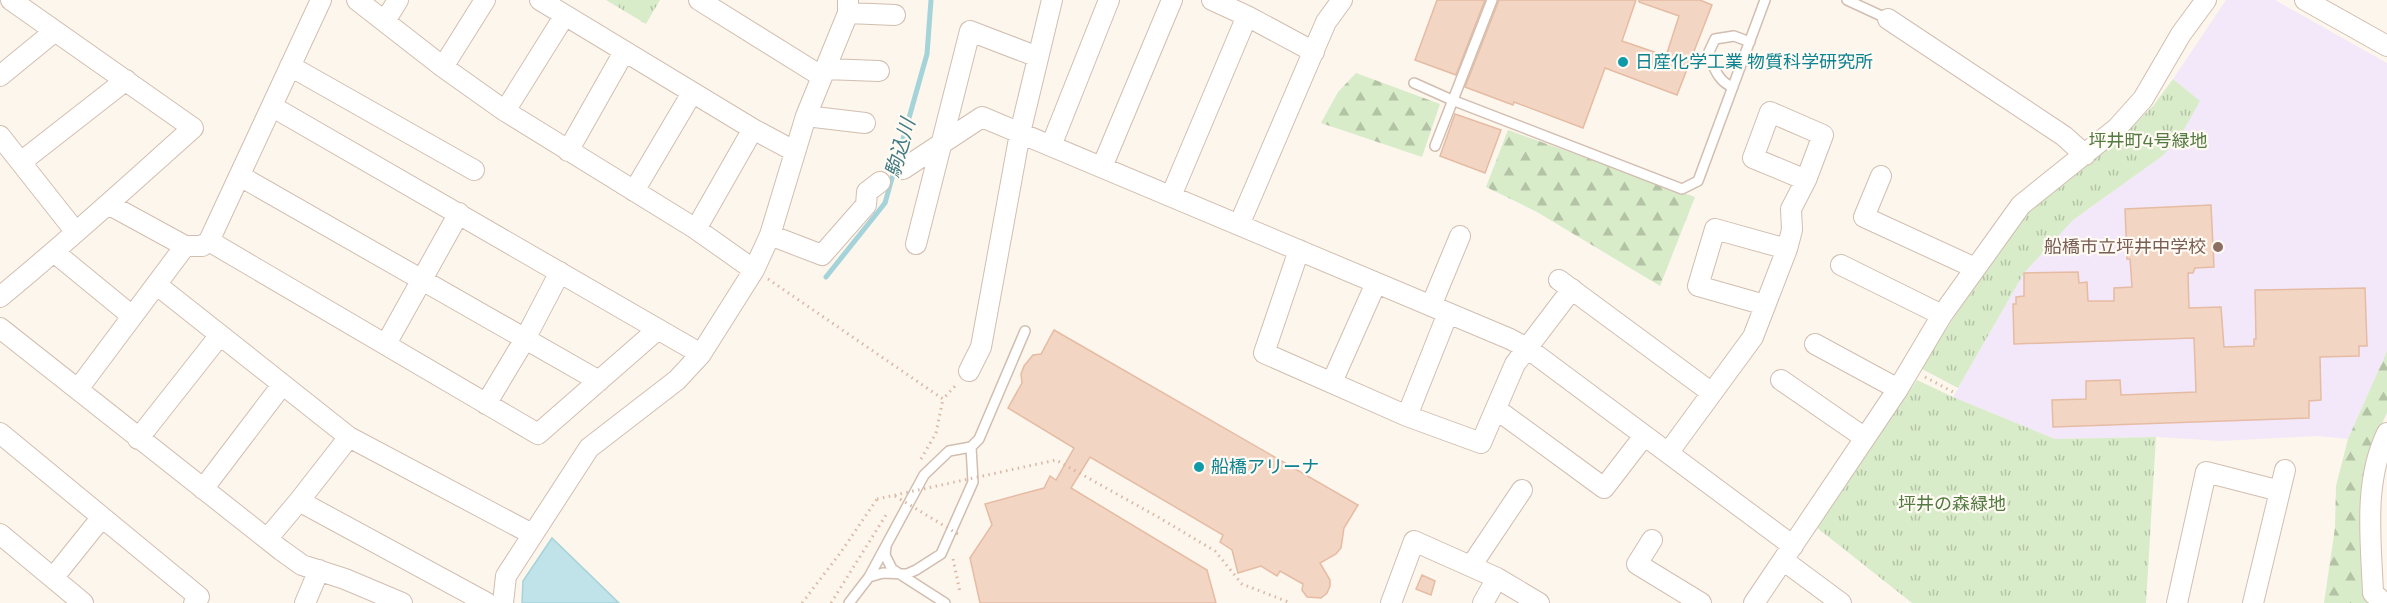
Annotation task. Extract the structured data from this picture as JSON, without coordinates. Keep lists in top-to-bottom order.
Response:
{
  "water": ["駒込川"],
  "parks": ["坪井町4号緑地", "坪井の森緑地"],
  "places": ["日産化学工業 物質科学研究所", "船橋市立坪井中学校", "船橋アリーナ"]
}
